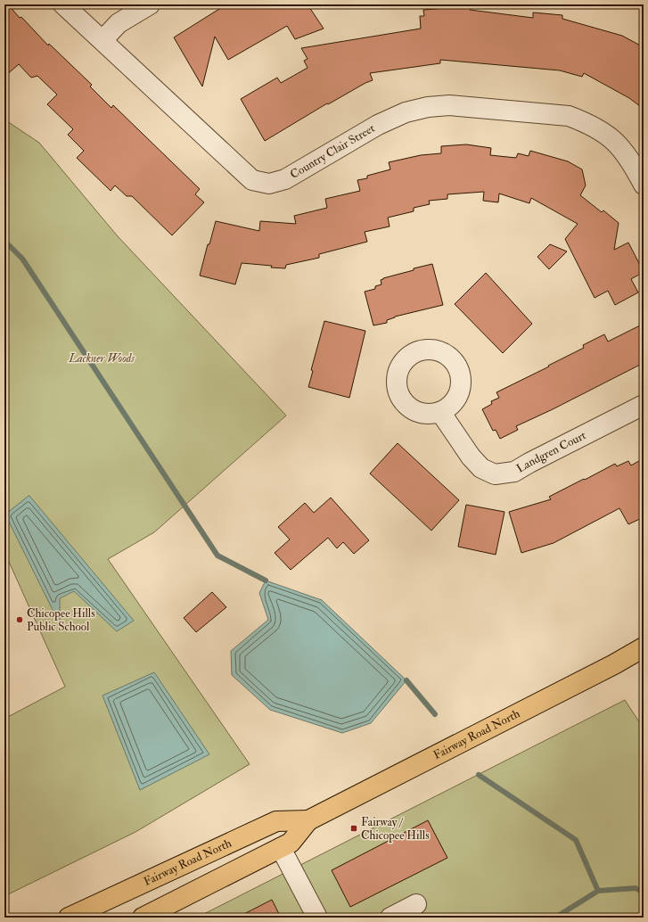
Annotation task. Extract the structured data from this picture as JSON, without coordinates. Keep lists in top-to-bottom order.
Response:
{
  "streets": {
    "main road": ["Fairway Road North"],
    "street": ["Country Clair Street", "Landgren Court"]
  },
  "parks": ["Lackner Woods"],
  "places": {
    "other": ["Chicopee Hills Public School"],
    "transit": ["Fairway / Chicopee Hills"]
  }
}
